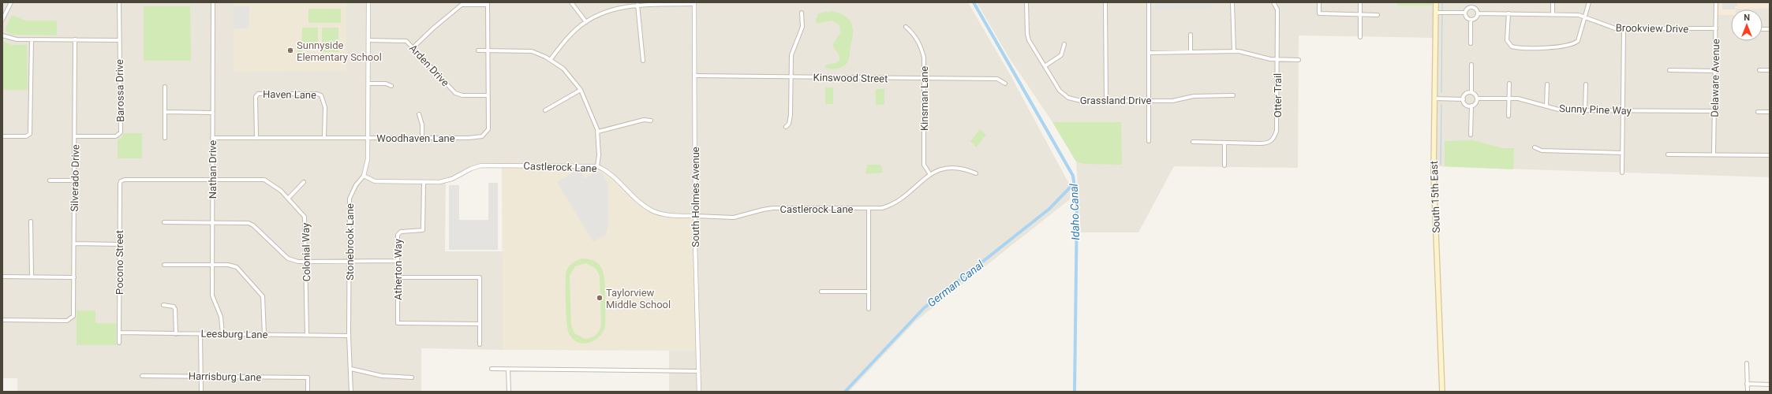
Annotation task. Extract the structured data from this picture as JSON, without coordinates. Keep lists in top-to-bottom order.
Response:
{
  "streets": {
    "main road": ["South 15th East"],
    "street": [
      "Brookview Drive",
      "Arden Drive",
      "Kinswood Street",
      "Delaware Avenue",
      "Barossa Drive",
      "Haven Lane",
      "Otter Trail",
      "Kinsman Lane",
      "Grassland Drive",
      "Sunny Pine Way",
      "Woodhaven Lane",
      "Castlerock Lane",
      "Nathan Drive",
      "Silverado Drive",
      "South Holmes Avenue",
      "Stonebrook Lane",
      "Colonial Way",
      "Pocono Street",
      "Atherton Way",
      "Leesburg Lane",
      "Harrisburg Lane"
    ]
  },
  "crossings": [
    ["Brookview Drive", "Delaware Avenue"],
    ["Arden Drive", "Woodhaven Lane"],
    ["Arden Drive", "Stonebrook Lane"],
    ["Kinswood Street", "Kinsman Lane"],
    ["Kinswood Street", "South Holmes Avenue"],
    ["Delaware Avenue", "Sunny Pine Way"],
    ["Barossa Drive", "Silverado Drive"],
    ["Haven Lane", "Woodhaven Lane"],
    ["Kinsman Lane", "Castlerock Lane"],
    ["Woodhaven Lane", "Nathan Drive"],
    ["Woodhaven Lane", "Stonebrook Lane"],
    ["Castlerock Lane", "South Holmes Avenue"],
    ["Castlerock Lane", "Stonebrook Lane"],
    ["Castlerock Lane", "Atherton Way"],
    ["Nathan Drive", "Colonial Way"],
    ["Nathan Drive", "Leesburg Lane"],
    ["Stonebrook Lane", "Leesburg Lane"],
    ["Colonial Way", "Pocono Street"],
    ["Colonial Way", "Leesburg Lane"],
    ["Pocono Street", "Leesburg Lane"]
  ],
  "water": ["Idaho Canal", "German Canal"],
  "places": ["Sunnyside Elementary School", "Taylorview Middle School"],
  "north": "top"
}
